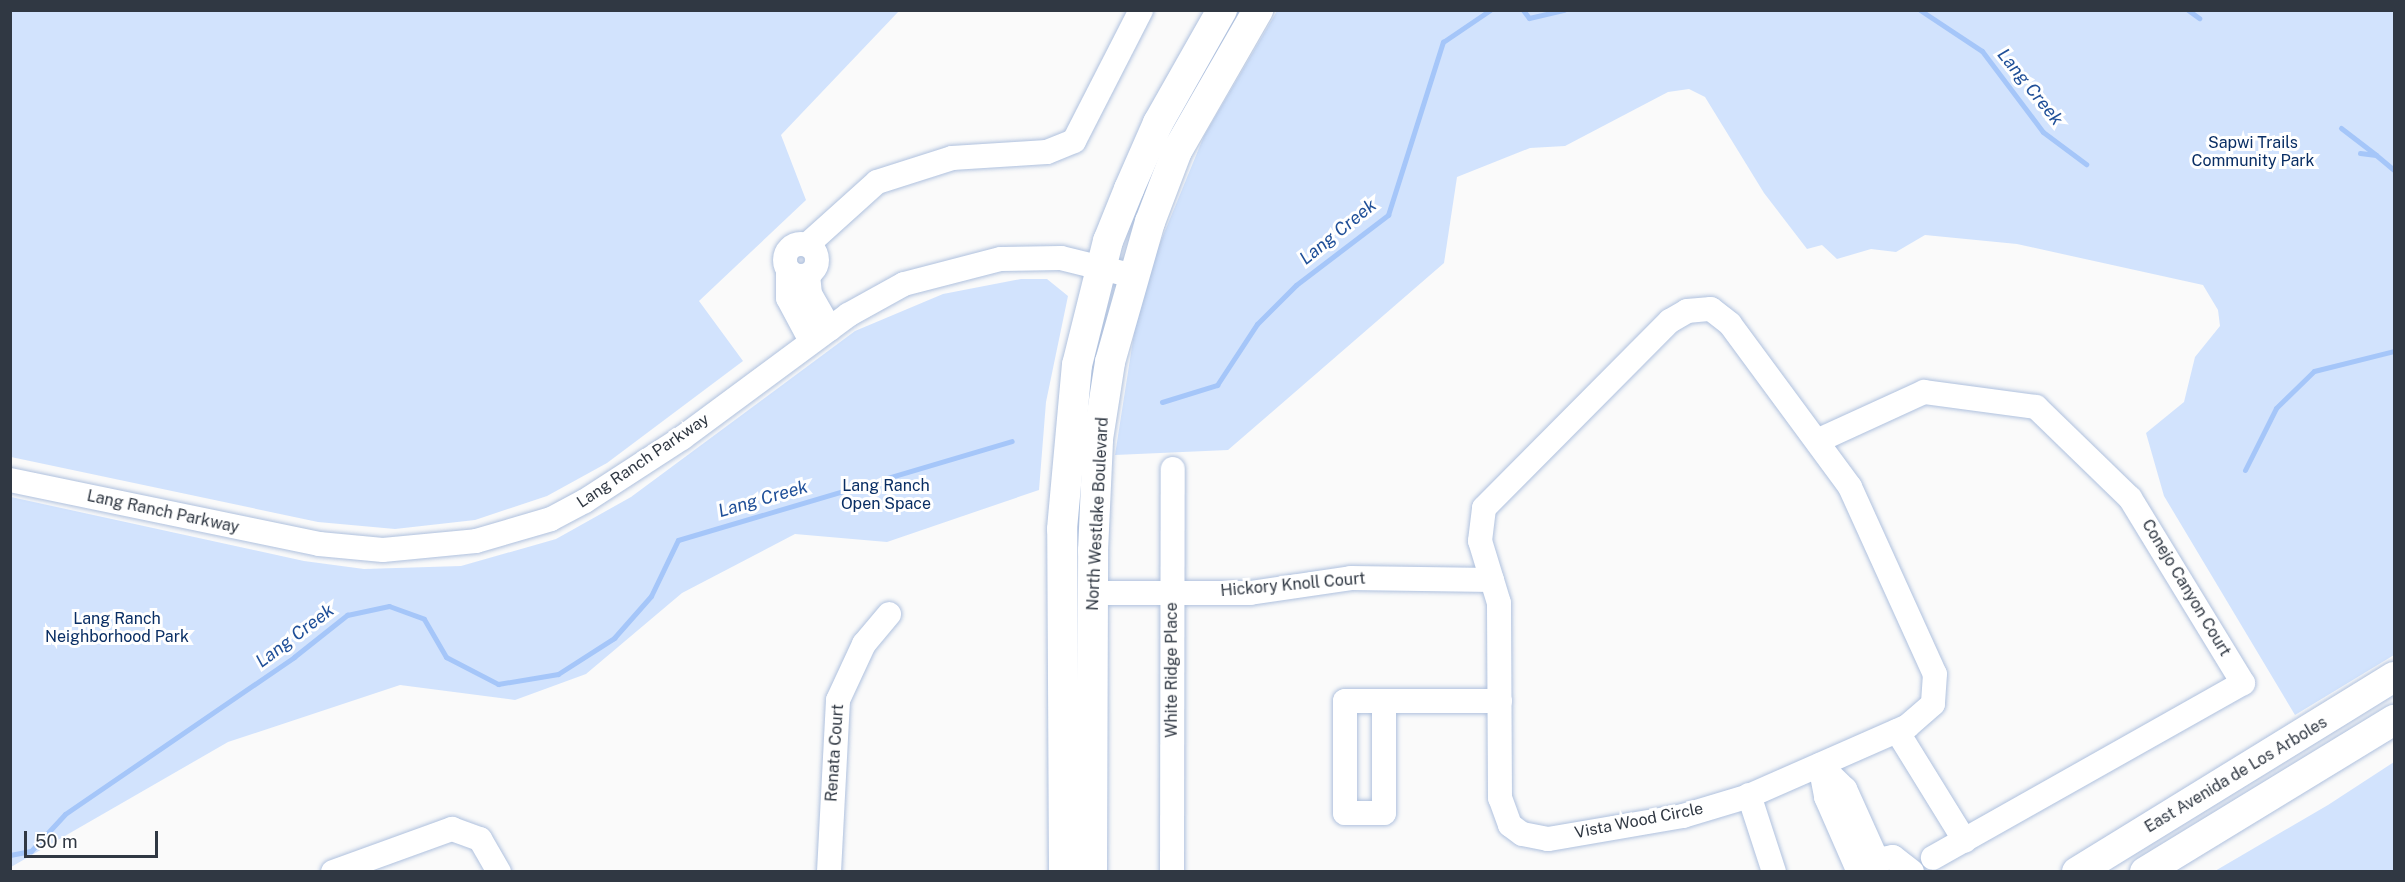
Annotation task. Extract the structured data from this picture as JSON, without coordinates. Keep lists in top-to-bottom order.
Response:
{
  "streets": {
    "main road": ["North Westlake Boulevard", "East Avenida de Los Arboles"],
    "street": [
      "Lang Ranch Parkway",
      "Hickory Knoll Court",
      "Conejo Canyon Court",
      "White Ridge Place",
      "Renata Court",
      "Vista Wood Circle"
    ]
  },
  "crossings": [
    ["Lang Ranch Parkway", "North Westlake Boulevard"],
    ["North Westlake Boulevard", "Hickory Knoll Court"],
    ["Hickory Knoll Court", "White Ridge Place"],
    ["Hickory Knoll Court", "Vista Wood Circle"],
    ["Conejo Canyon Court", "Vista Wood Circle"]
  ],
  "water": ["Lang Creek"],
  "parks": ["Sapwi Trails Community Park", "Lang Ranch Open Space", "Lang Ranch Neighborhood Park"],
  "scale_bar": "50 m"
}
